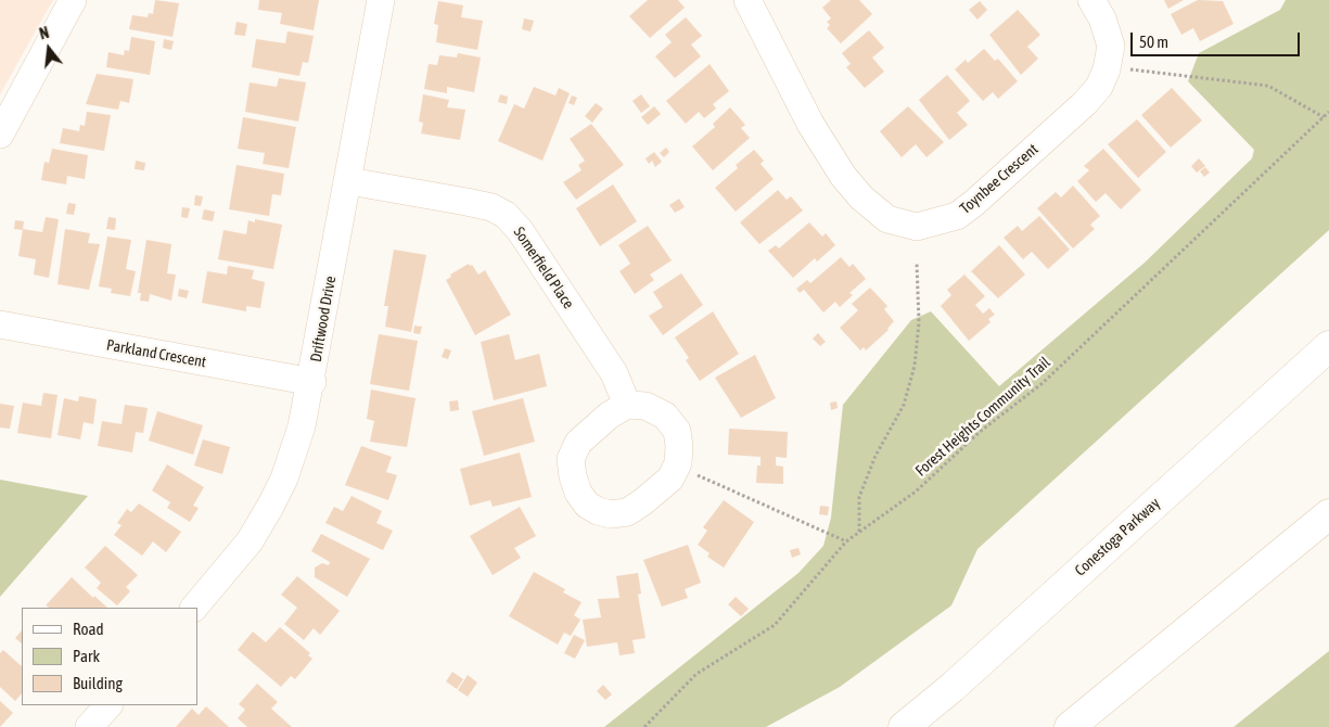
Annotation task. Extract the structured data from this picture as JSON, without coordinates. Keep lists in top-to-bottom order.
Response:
{
  "streets": {
    "highway": ["Conestoga Parkway"],
    "street": [
      "Toynbee Crescent",
      "Somerfield Place",
      "Driftwood Drive",
      "Parkland Crescent"
    ],
    "path": ["Forest Heights Community Trail"]
  },
  "crossings": [
    ["Somerfield Place", "Driftwood Drive"],
    ["Driftwood Drive", "Parkland Crescent"]
  ],
  "legend": ["Road", "Park", "Building"],
  "scale_bar": "50 m",
  "north": "top"
}
